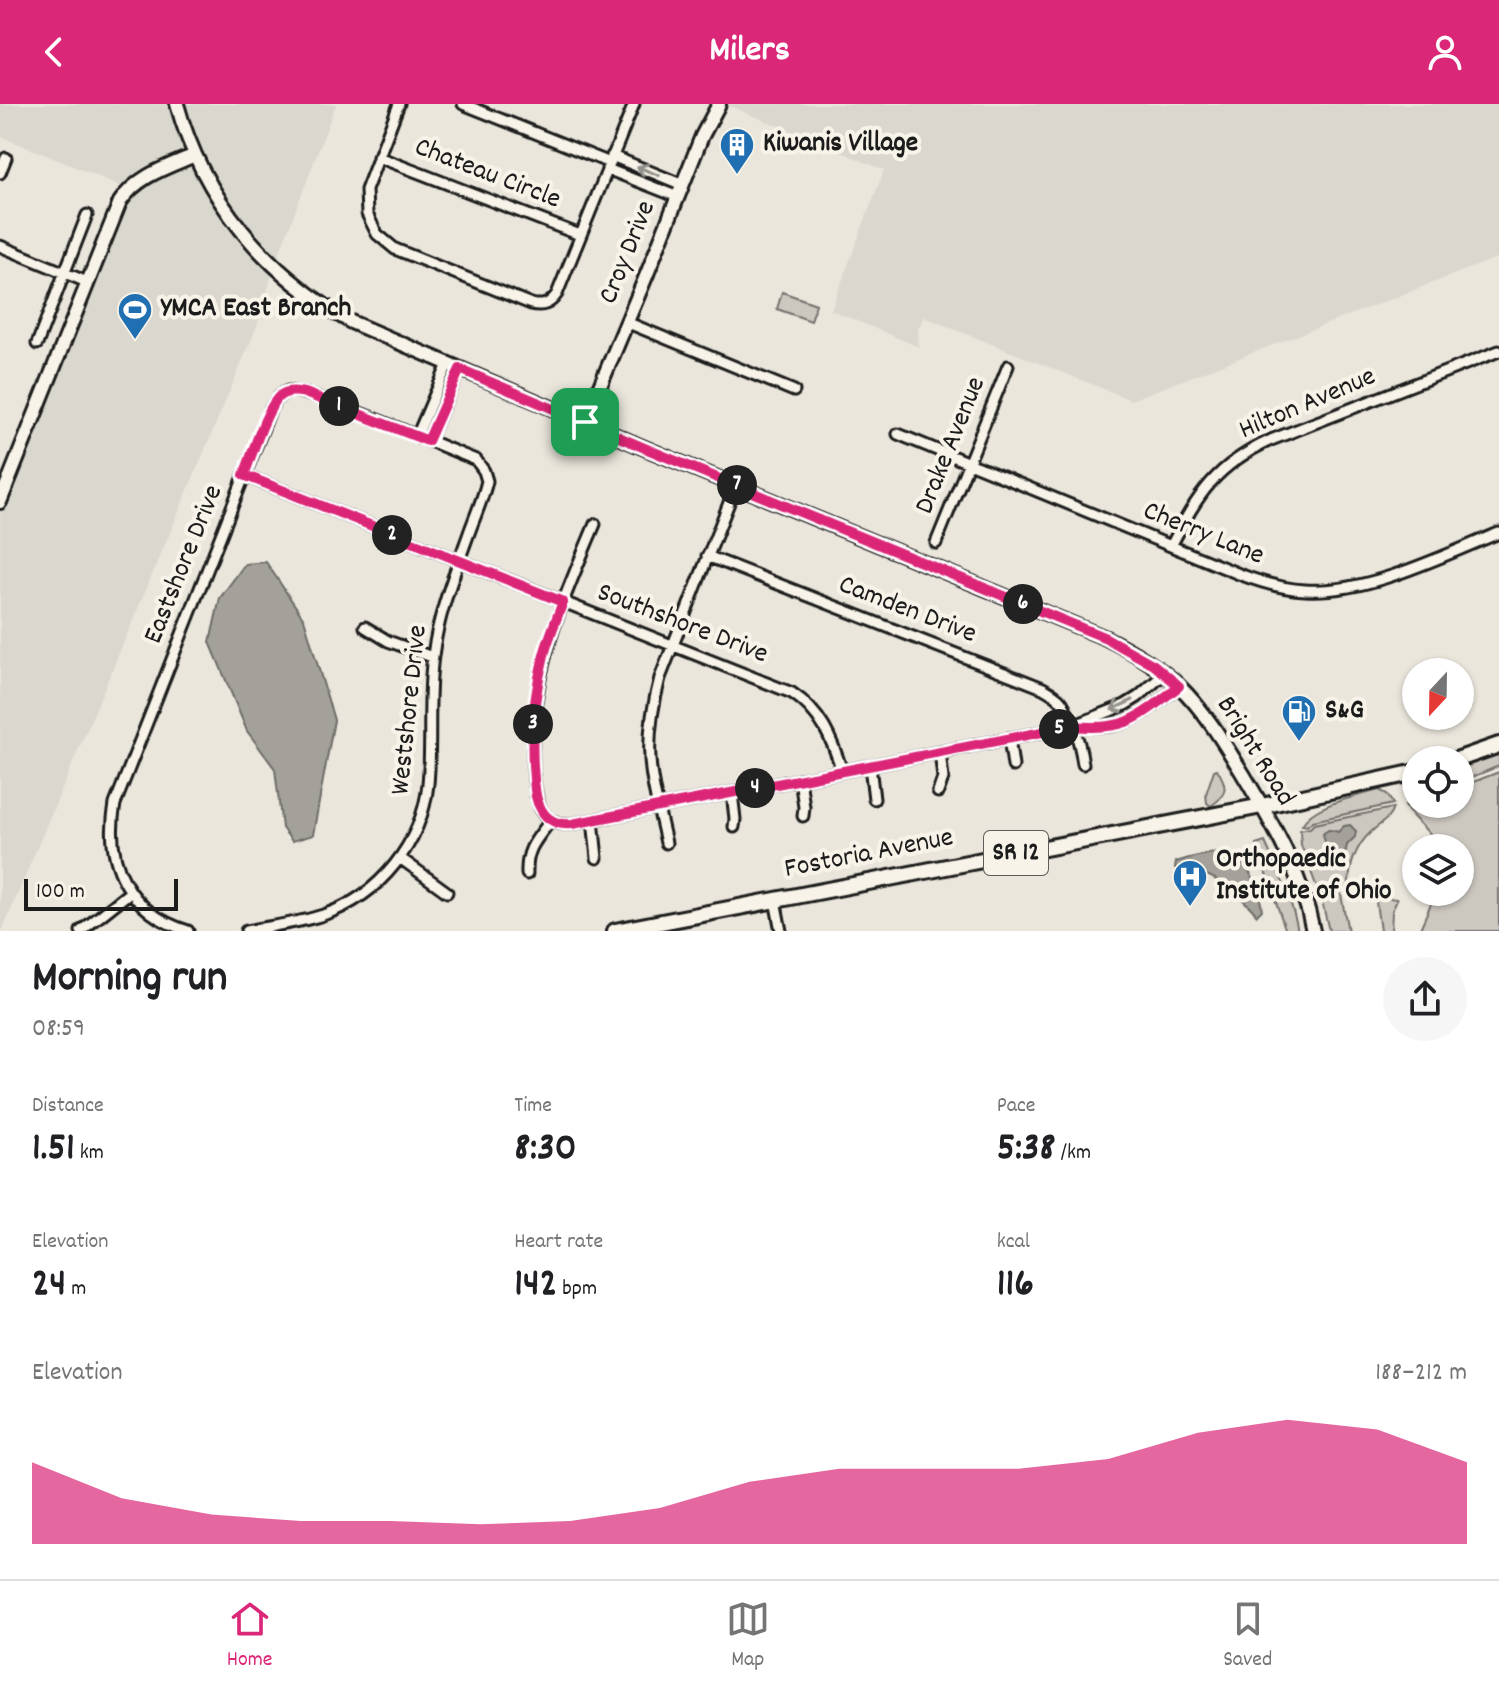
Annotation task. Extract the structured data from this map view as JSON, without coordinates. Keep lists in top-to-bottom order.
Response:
{
  "streets": {
    "main road": [
      "Croy Drive",
      "Bright Road",
      "SR 12",
      "Fostoria Avenue"
    ],
    "street": [
      "Chateau Circle",
      "Hilton Avenue",
      "Drake Avenue",
      "Cherry Lane",
      "Eastshore Drive",
      "Camden Drive",
      "Southshore Drive",
      "Westshore Drive"
    ]
  },
  "crossings": [
    ["Croy Drive", "Bright Road"],
    ["Hilton Avenue", "Cherry Lane"],
    ["Drake Avenue", "Cherry Lane"],
    ["Eastshore Drive", "Southshore Drive"],
    ["Eastshore Drive", "Westshore Drive"],
    ["Southshore Drive", "Westshore Drive"],
    ["Bright Road", "Fostoria Avenue"]
  ],
  "places": {
    "building": ["Kiwanis Village"],
    "sports": ["YMCA East Branch"],
    "fuel station": ["S&G"],
    "hospital": ["Orthopaedic Institute of Ohio"]
  },
  "scale_bar": "100 m",
  "north": "bottom",
  "page": {
    "header": "Milers",
    "pins": [
      "1",
      "7",
      "2",
      "6",
      "3",
      "5",
      "4"
    ],
    "scale": "100 m",
    "heading": ["Morning run", "08:59"],
    "stats": [
      ["Distance", "1.51 km"],
      ["Time", "8:30"],
      ["Pace", "5:38 /km"],
      ["Elevation", "24 m"],
      ["Heart rate", "142 bpm"],
      ["kcal", "116"]
    ],
    "chart": ["Elevation", "188–212 m"],
    "tabs": ["Home", "Map", "Saved"]
  }
}
